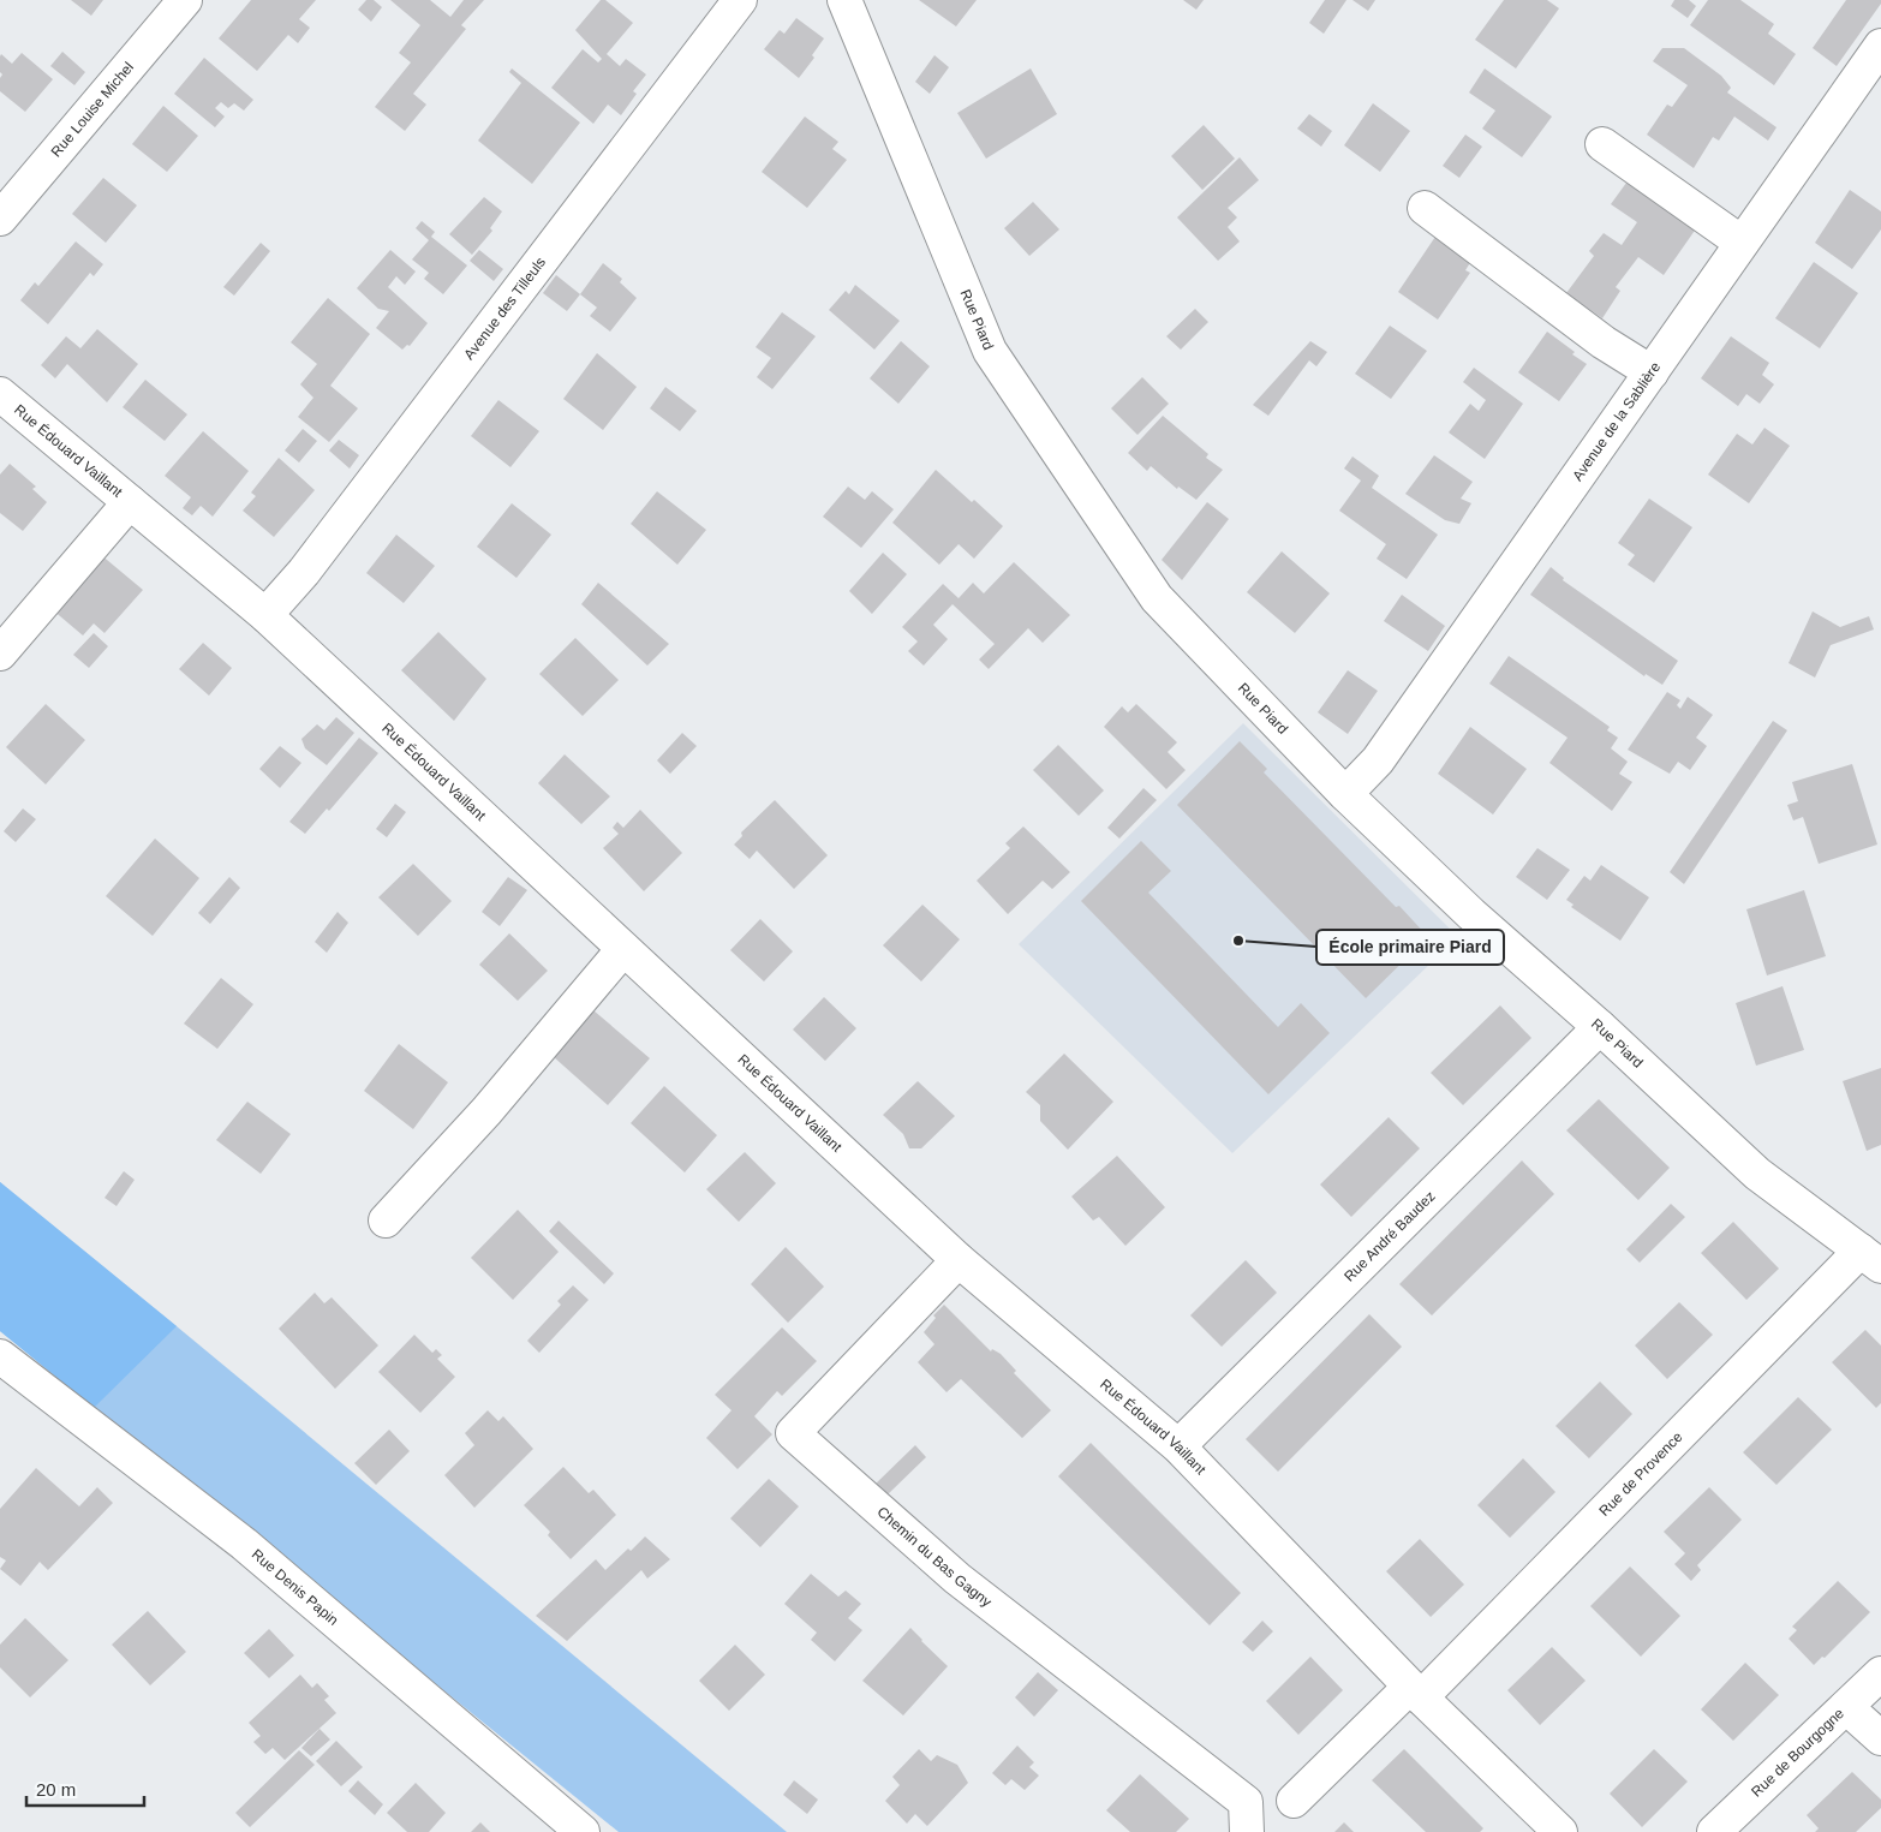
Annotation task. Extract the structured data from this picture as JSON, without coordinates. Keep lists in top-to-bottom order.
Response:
{
  "streets": {
    "street": [
      "Rue Louise Michel",
      "Avenue des Tilleuls",
      "Rue Piard",
      "Avenue de la Sablière",
      "Rue Édouard Vaillant",
      "Rue André Baudez",
      "Rue de Provence",
      "Chemin du Bas Gagny",
      "Rue Denis Papin",
      "Rue de Bourgogne"
    ]
  },
  "crossings": [
    ["Avenue des Tilleuls", "Rue Édouard Vaillant"],
    ["Rue Piard", "Avenue de la Sablière"],
    ["Rue Piard", "Rue André Baudez"],
    ["Rue Piard", "Rue de Provence"],
    ["Rue Édouard Vaillant", "Rue André Baudez"],
    ["Rue Édouard Vaillant", "Rue de Provence"],
    ["Rue Édouard Vaillant", "Chemin du Bas Gagny"]
  ],
  "places": ["École primaire Piard"],
  "scale_bar": "20 m"
}
